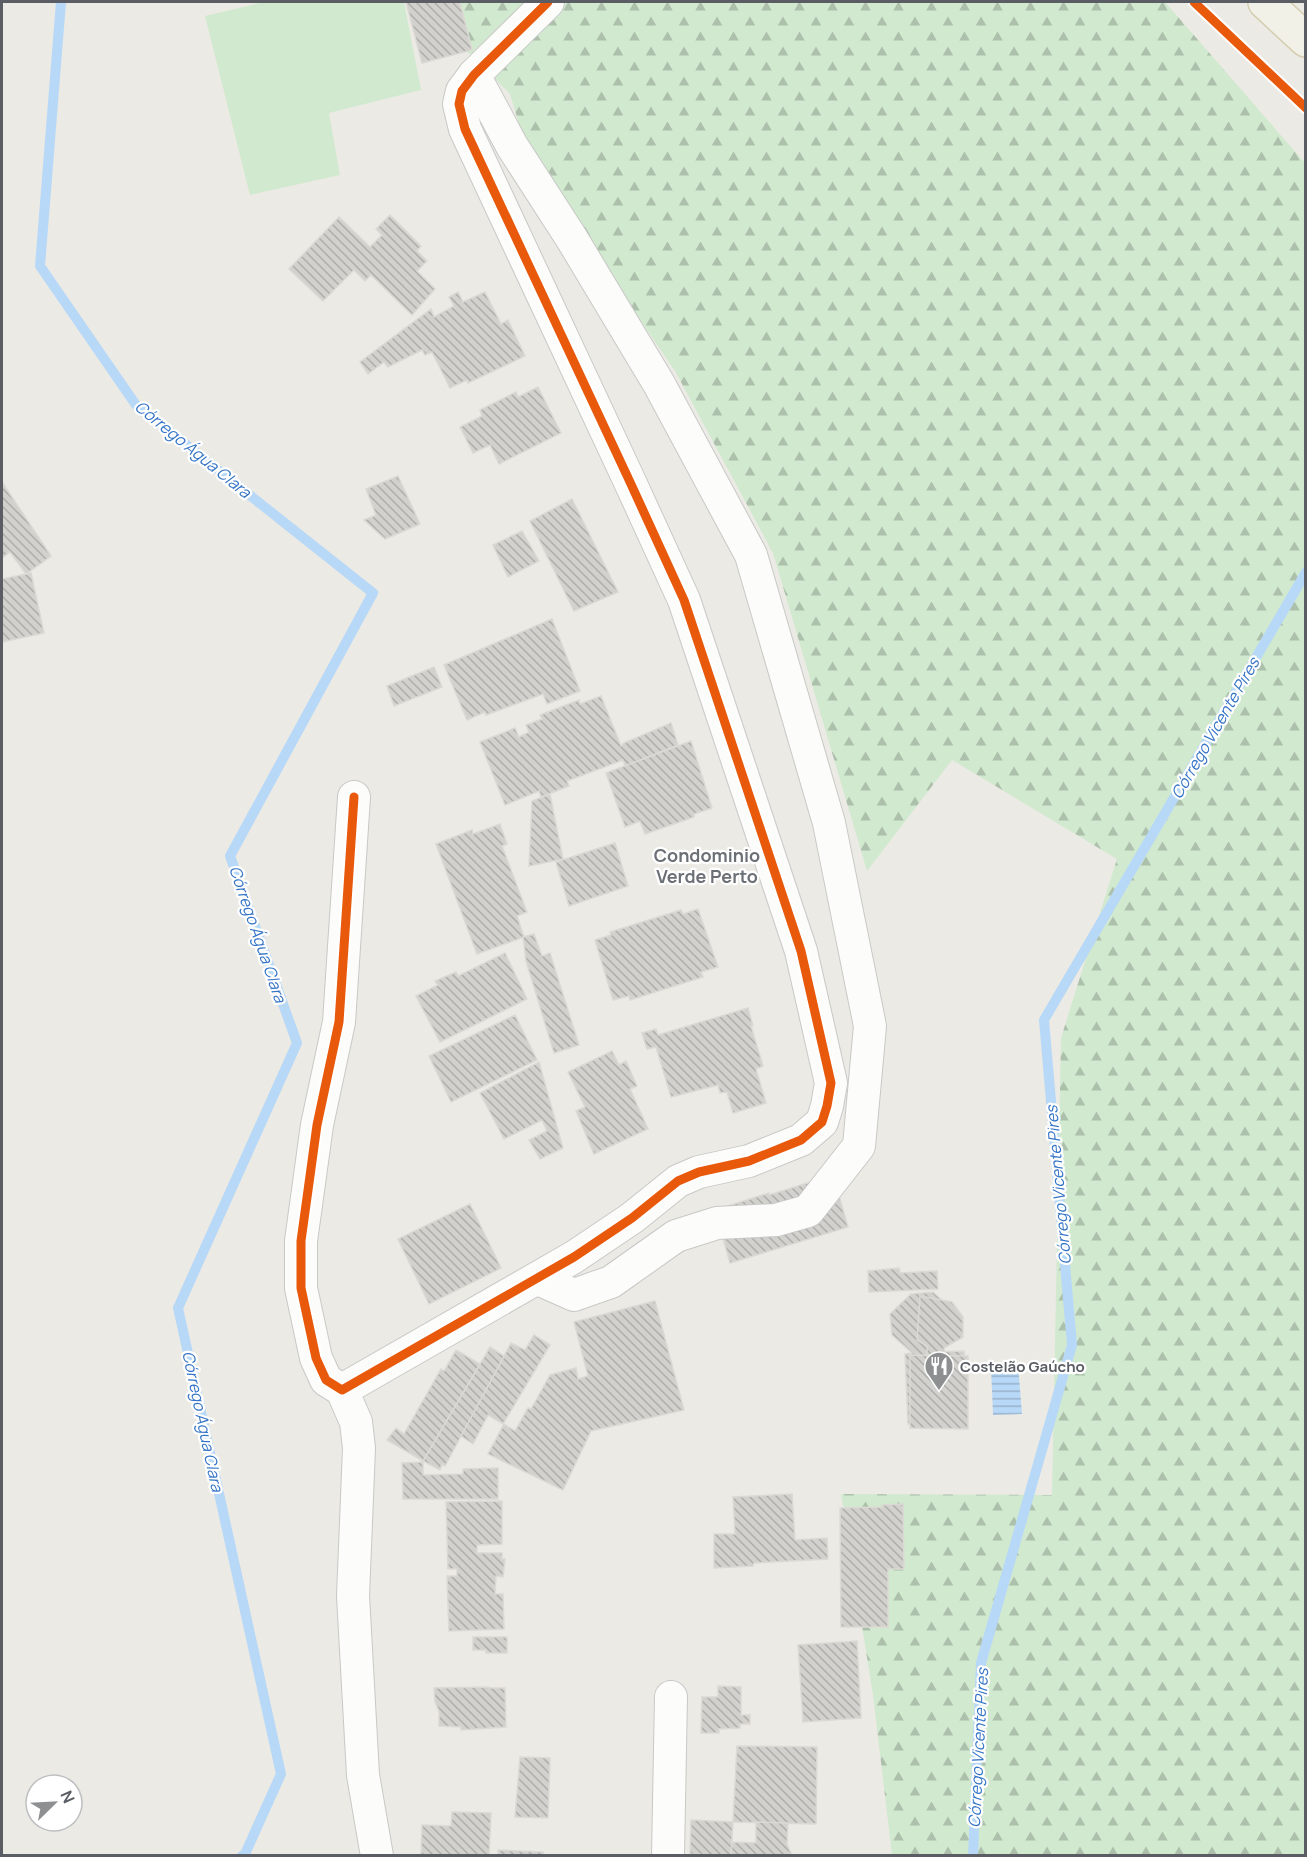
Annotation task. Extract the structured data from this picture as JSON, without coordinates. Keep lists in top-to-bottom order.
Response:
{
  "districts": ["Condominio Verde Perto"],
  "water": ["Córrego Água Clara", "Córrego Vicente Pires"],
  "places": {
    "restaurant": ["Costelão Gaúcho"]
  },
  "north": "top right"
}
